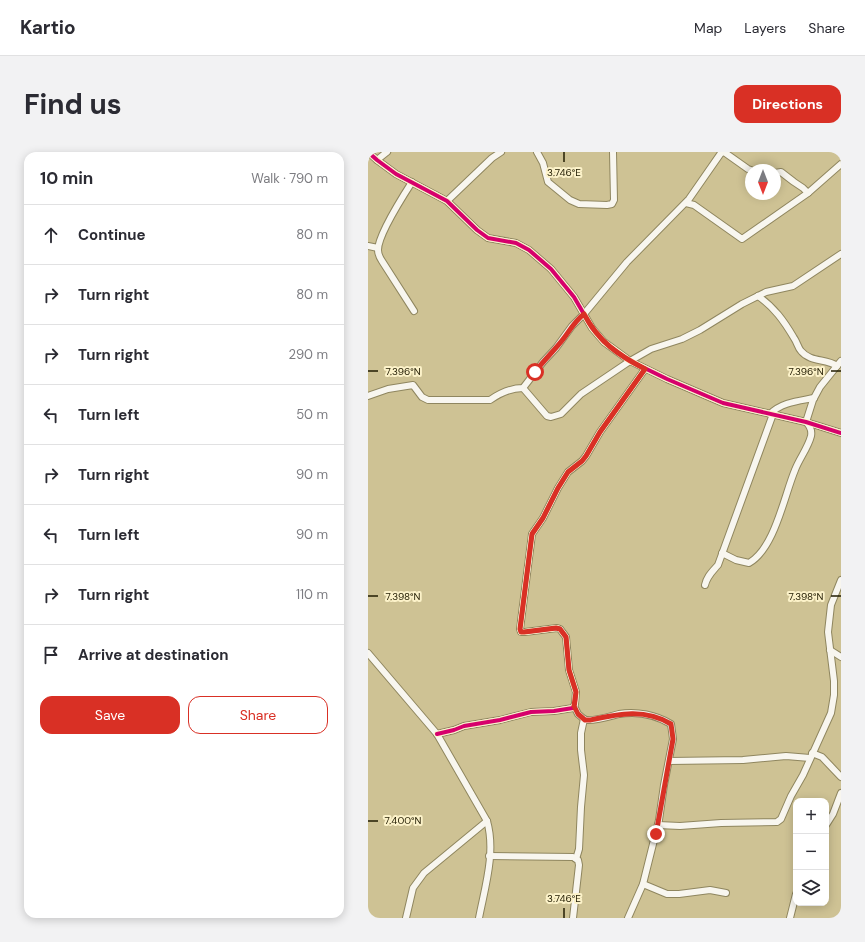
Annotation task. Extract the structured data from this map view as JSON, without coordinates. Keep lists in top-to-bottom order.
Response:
{
  "north": "bottom",
  "page": {
    "header": "Kartio",
    "nav": ["Map", "Layers", "Share"],
    "buttons": [
      "Directions",
      ["Save", "Share"]
    ],
    "title": "Find us",
    "heading": ["10 min", "Walk · 790 m"],
    "list": [
      ["Continue", "80 m"],
      ["Turn right", "80 m"],
      ["Turn right", "290 m"],
      ["Turn left", "50 m"],
      ["Turn right", "90 m"],
      ["Turn left", "90 m"],
      ["Turn right", "110 m"],
      "Arrive at destination"
    ],
    "map_buttons": ["+", "−"]
  },
  "coordinates": [
    "3.746°E",
    "7.396°N",
    "7.398°N",
    "7.400°N"
  ]
}
